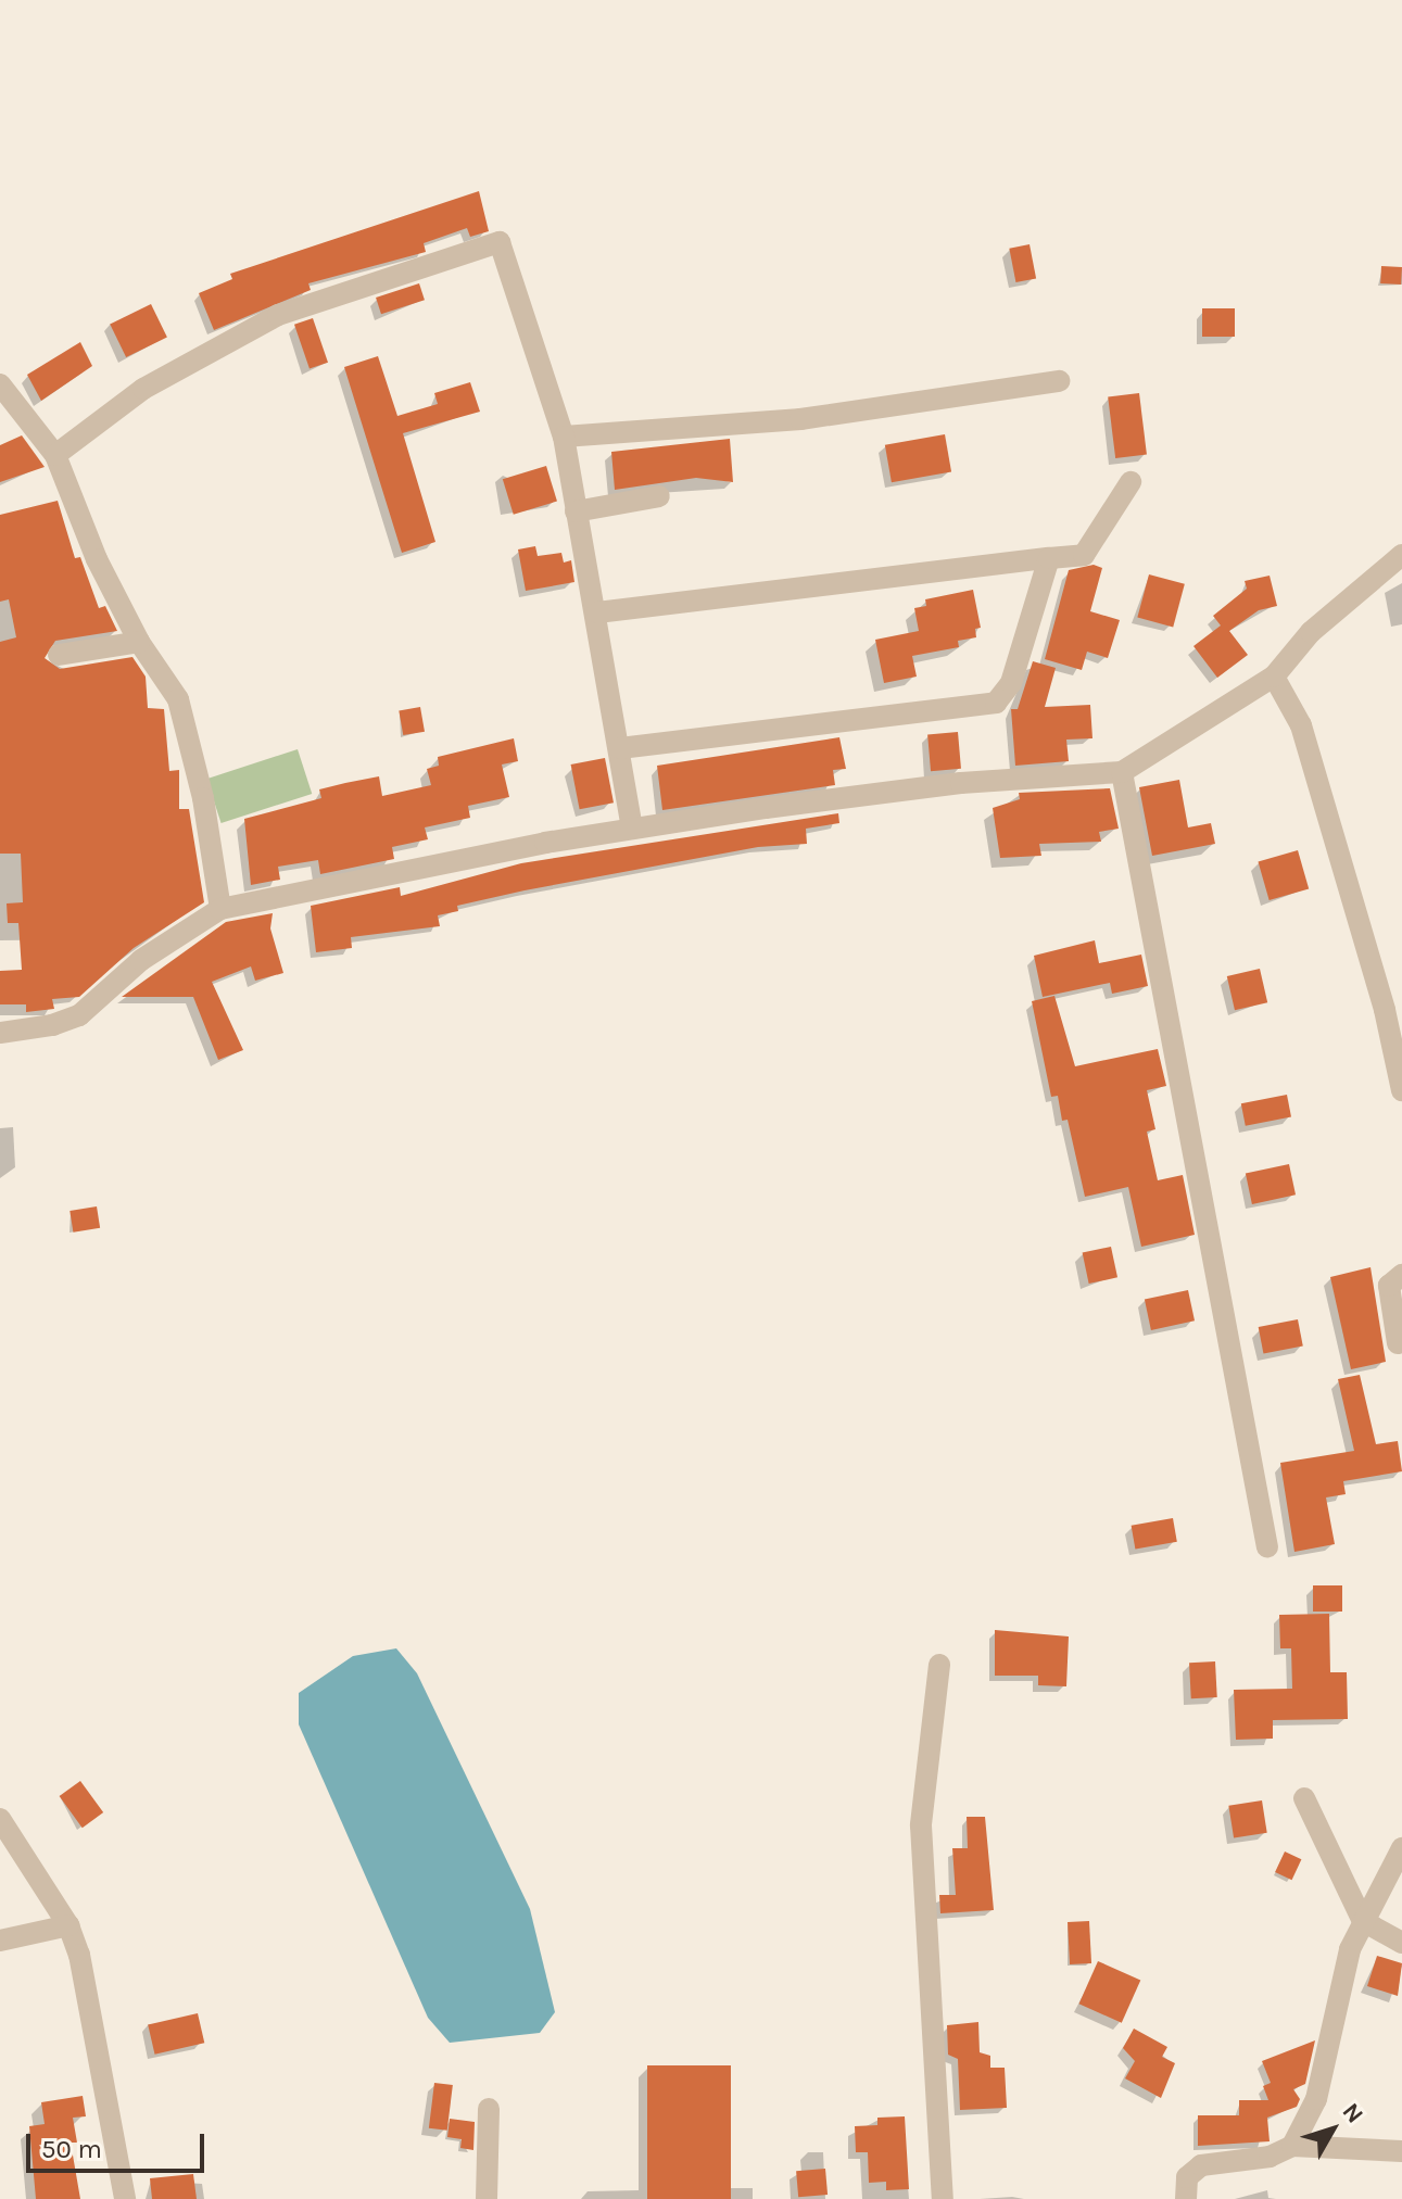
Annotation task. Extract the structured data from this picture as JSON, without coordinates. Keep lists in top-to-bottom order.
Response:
{
  "scale_bar": "50 m",
  "north": "top right"
}
